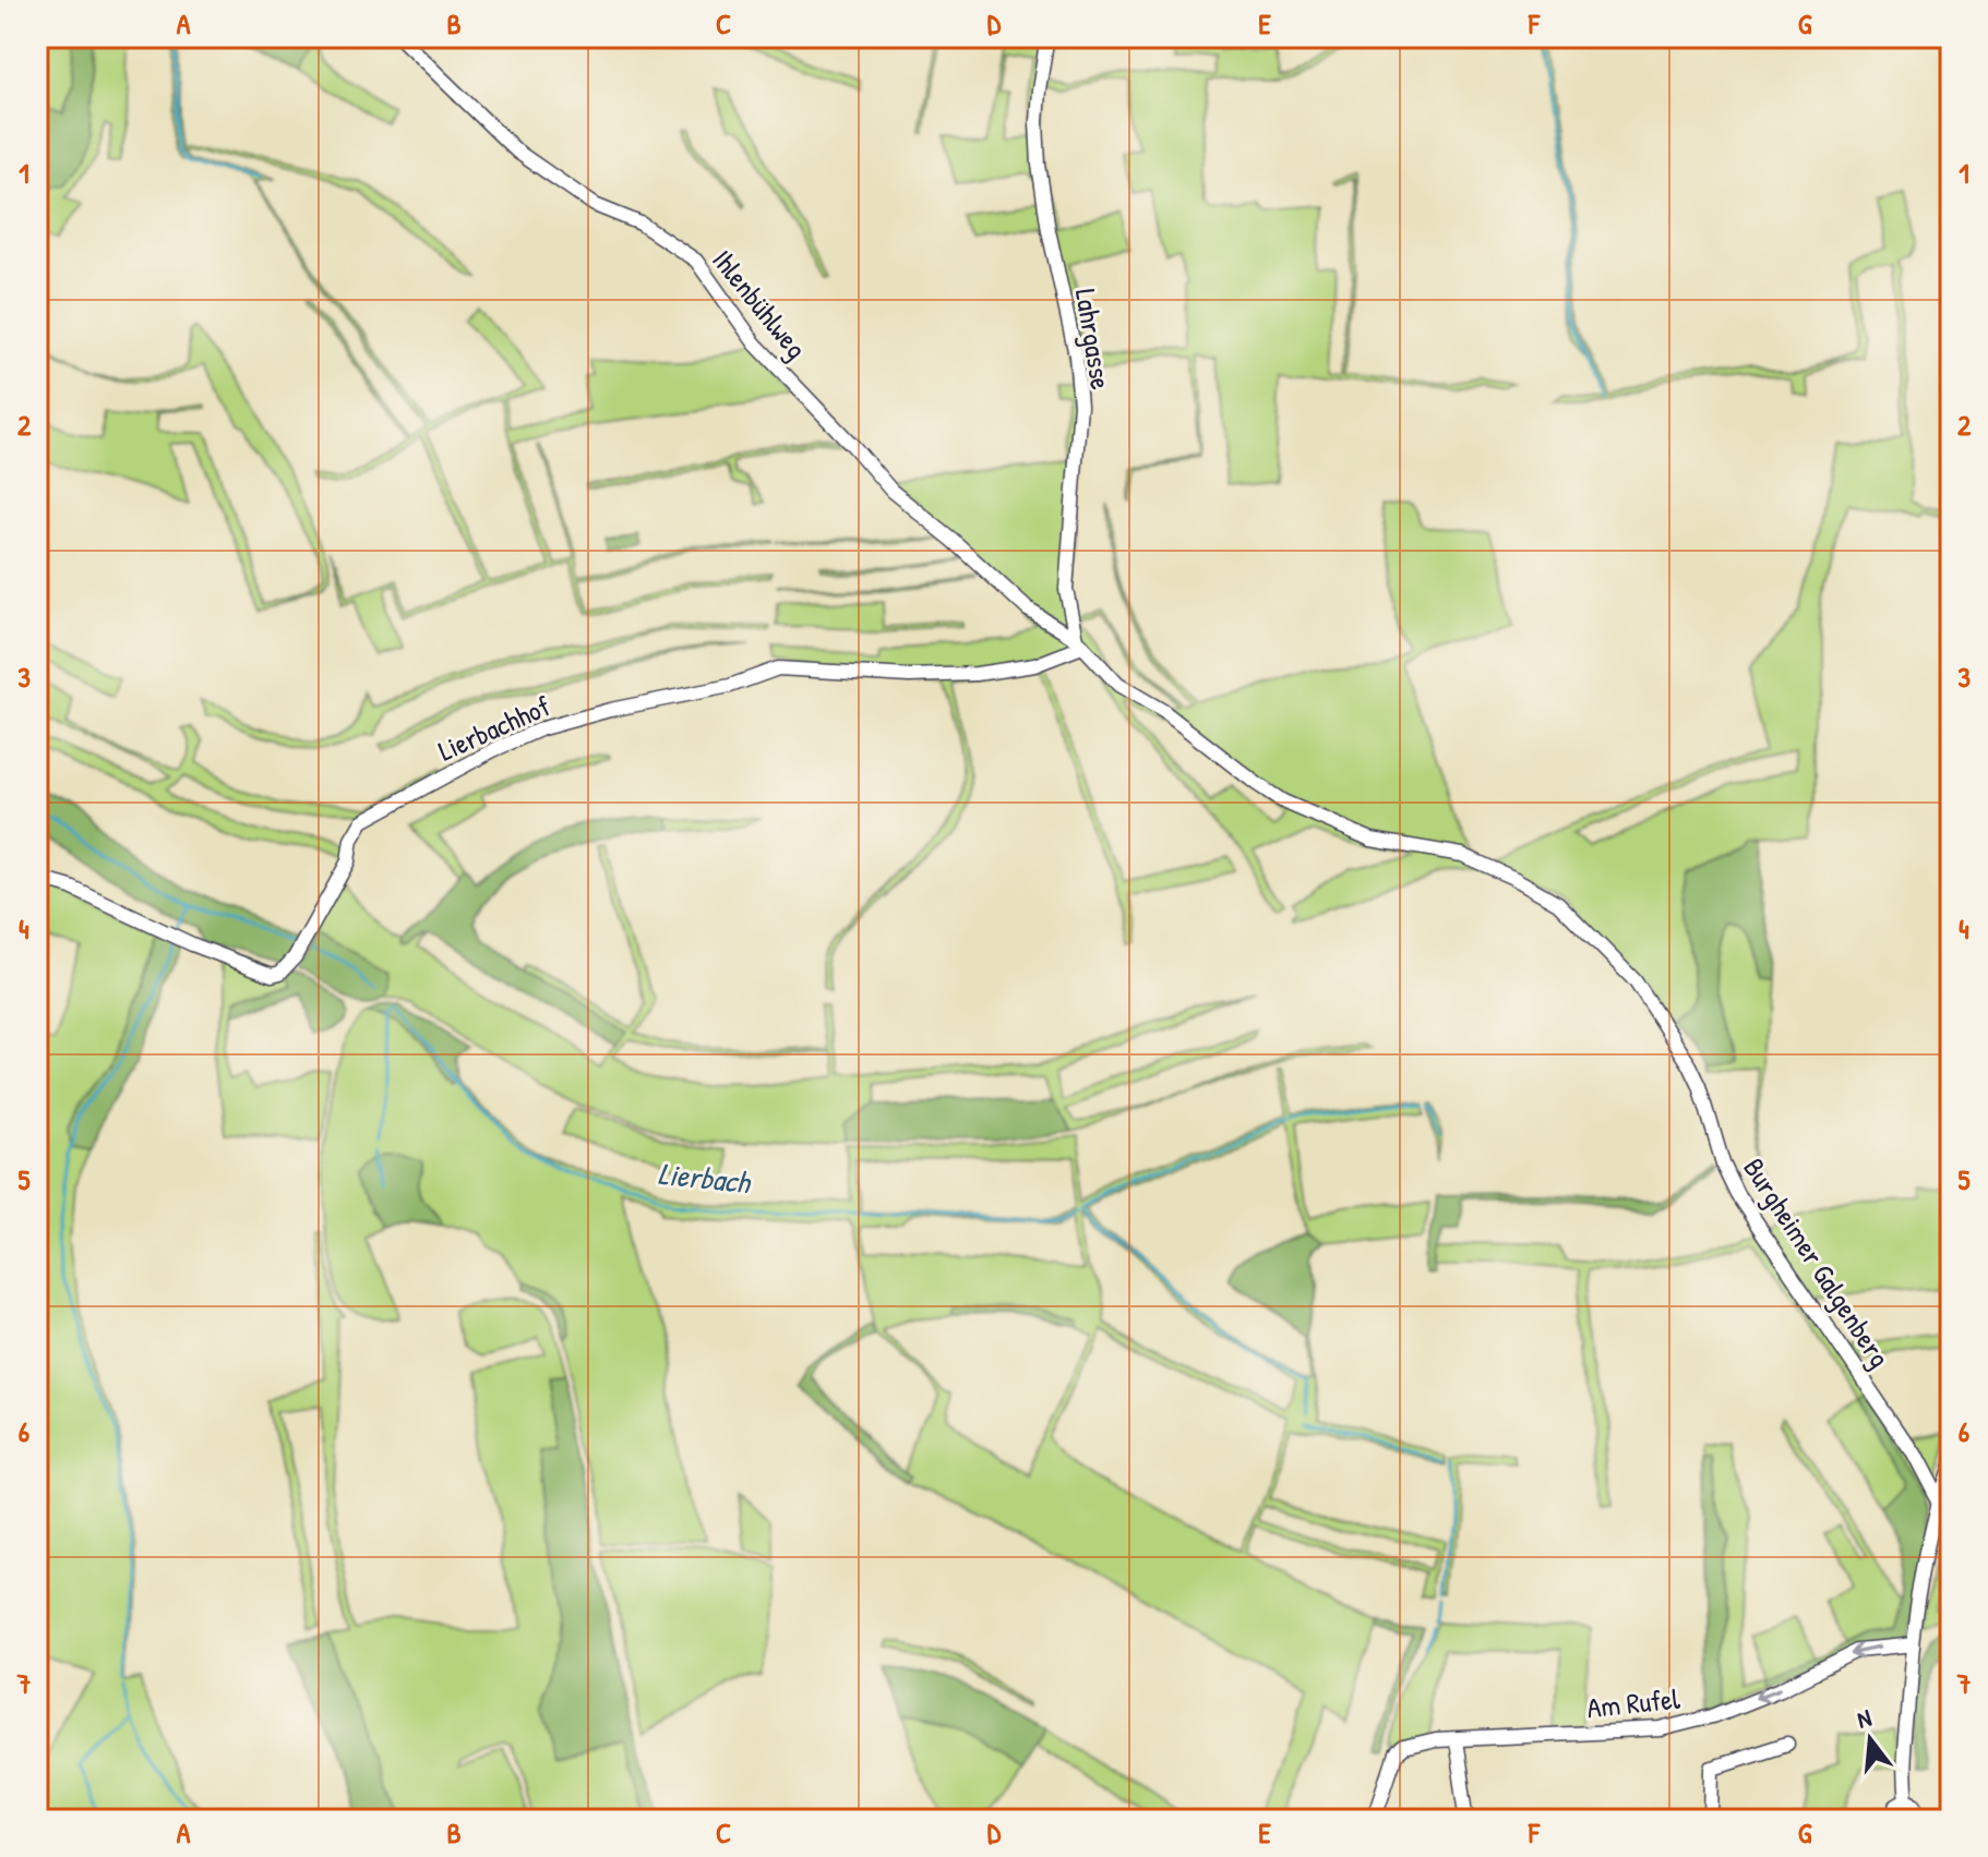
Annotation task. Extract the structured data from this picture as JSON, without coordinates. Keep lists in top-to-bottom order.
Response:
{
  "streets": {
    "street": [
      "Ihlenbühlweg",
      "Lahrgasse",
      "Lierbachhof",
      "Burgheimer Galgenberg",
      "Am Rufel"
    ]
  },
  "crossings": [
    ["Ihlenbühlweg", "Lahrgasse"],
    ["Lahrgasse", "Lierbachhof"],
    ["Lahrgasse", "Burgheimer Galgenberg"],
    ["Lierbachhof", "Burgheimer Galgenberg"]
  ],
  "one_way": ["Am Rufel"],
  "water": ["Lierbach"],
  "north": "top",
  "grid": {
    "columns": [
      "A",
      "B",
      "C",
      "D",
      "E",
      "F",
      "G"
    ],
    "rows": [
      "1",
      "2",
      "3",
      "4",
      "5",
      "6",
      "7"
    ]
  }
}
